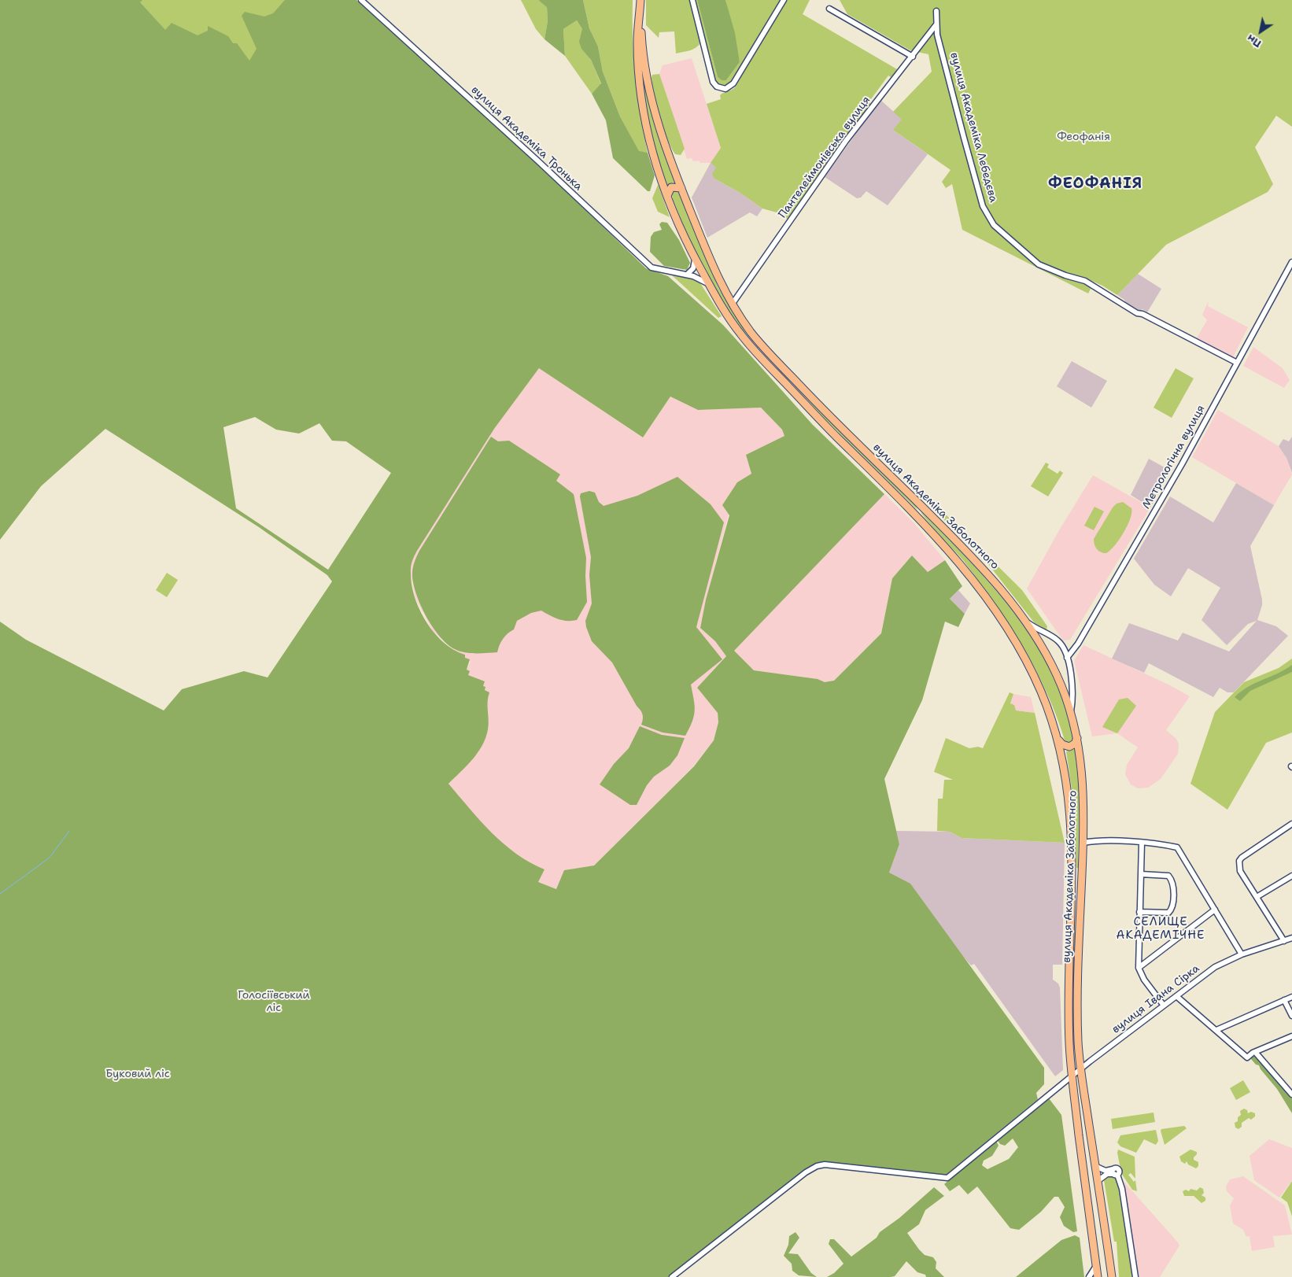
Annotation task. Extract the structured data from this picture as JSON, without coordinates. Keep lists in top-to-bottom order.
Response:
{
  "streets": {
    "highway": ["вулиця Академіка Заболотного"],
    "street": [
      "вулиця Академіка Лебедєва",
      "вулиця Академіка Тронька",
      "Пантелеймонівська вулиця",
      "Метрологічна вулиця",
      "вулиця Івана Сірка"
    ]
  },
  "crossings": [
    ["вулиця Академіка Лебедєва", "Пантелеймонівська вулиця"],
    ["вулиця Академіка Лебедєва", "Метрологічна вулиця"],
    ["вулиця Академіка Тронька", "вулиця Академіка Заболотного"],
    ["Пантелеймонівська вулиця", "вулиця Академіка Заболотного"],
    ["вулиця Академіка Заболотного", "вулиця Івана Сірка"]
  ],
  "districts": ["ФЕОФАНІЯ", "СЕЛИЩЕ АКАДЕМІЧНЕ"],
  "parks": ["Феофанія", "Голосіївський ліс", "Буковий ліс"],
  "north": "bottom left"
}
